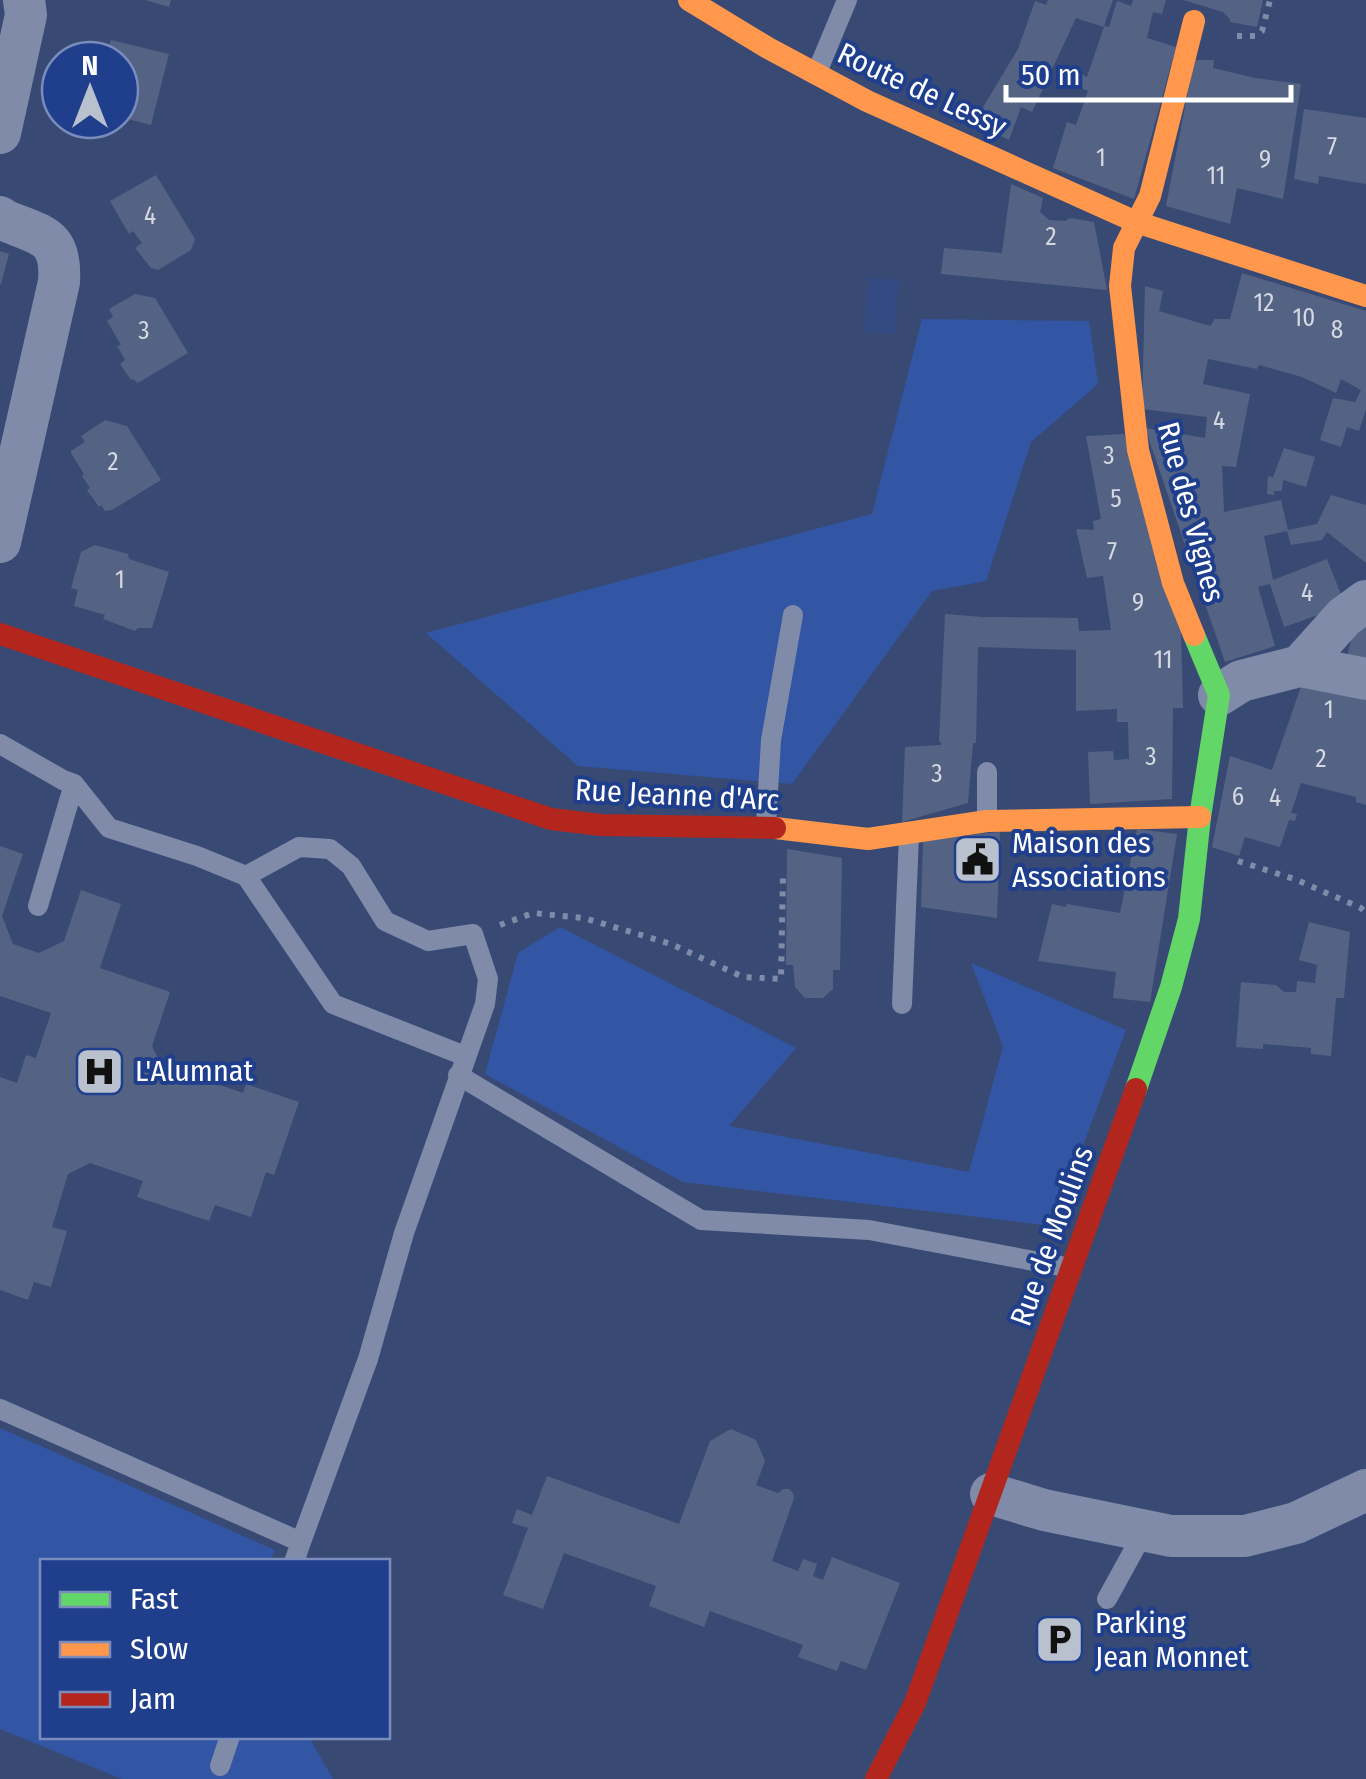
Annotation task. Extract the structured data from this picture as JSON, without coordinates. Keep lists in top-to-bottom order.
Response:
{
  "streets": {
    "street": [
      "Route de Lessy",
      "Rue des Vignes",
      "Rue Jeanne d'Arc",
      "Rue de Moulins"
    ]
  },
  "crossings": [
    ["Route de Lessy", "Rue des Vignes"],
    ["Rue des Vignes", "Rue de Moulins"],
    ["Rue Jeanne d'Arc", "Rue de Moulins"]
  ],
  "places": {
    "public building": ["Maison des Associations"],
    "hospital": ["L'Alumnat"],
    "parking": ["Parking Jean Monnet"]
  },
  "house_numbers": [
    "7",
    "1",
    "9",
    "11",
    "4",
    "2",
    "12",
    "10",
    "8",
    "3",
    "4",
    "3",
    "2",
    "5",
    "7",
    "1",
    "4",
    "9",
    "11",
    "1",
    "3",
    "2",
    "3",
    "6",
    "4"
  ],
  "legend": ["Fast", "Slow", "Jam"],
  "scale_bar": "50 m",
  "north": "top"
}
